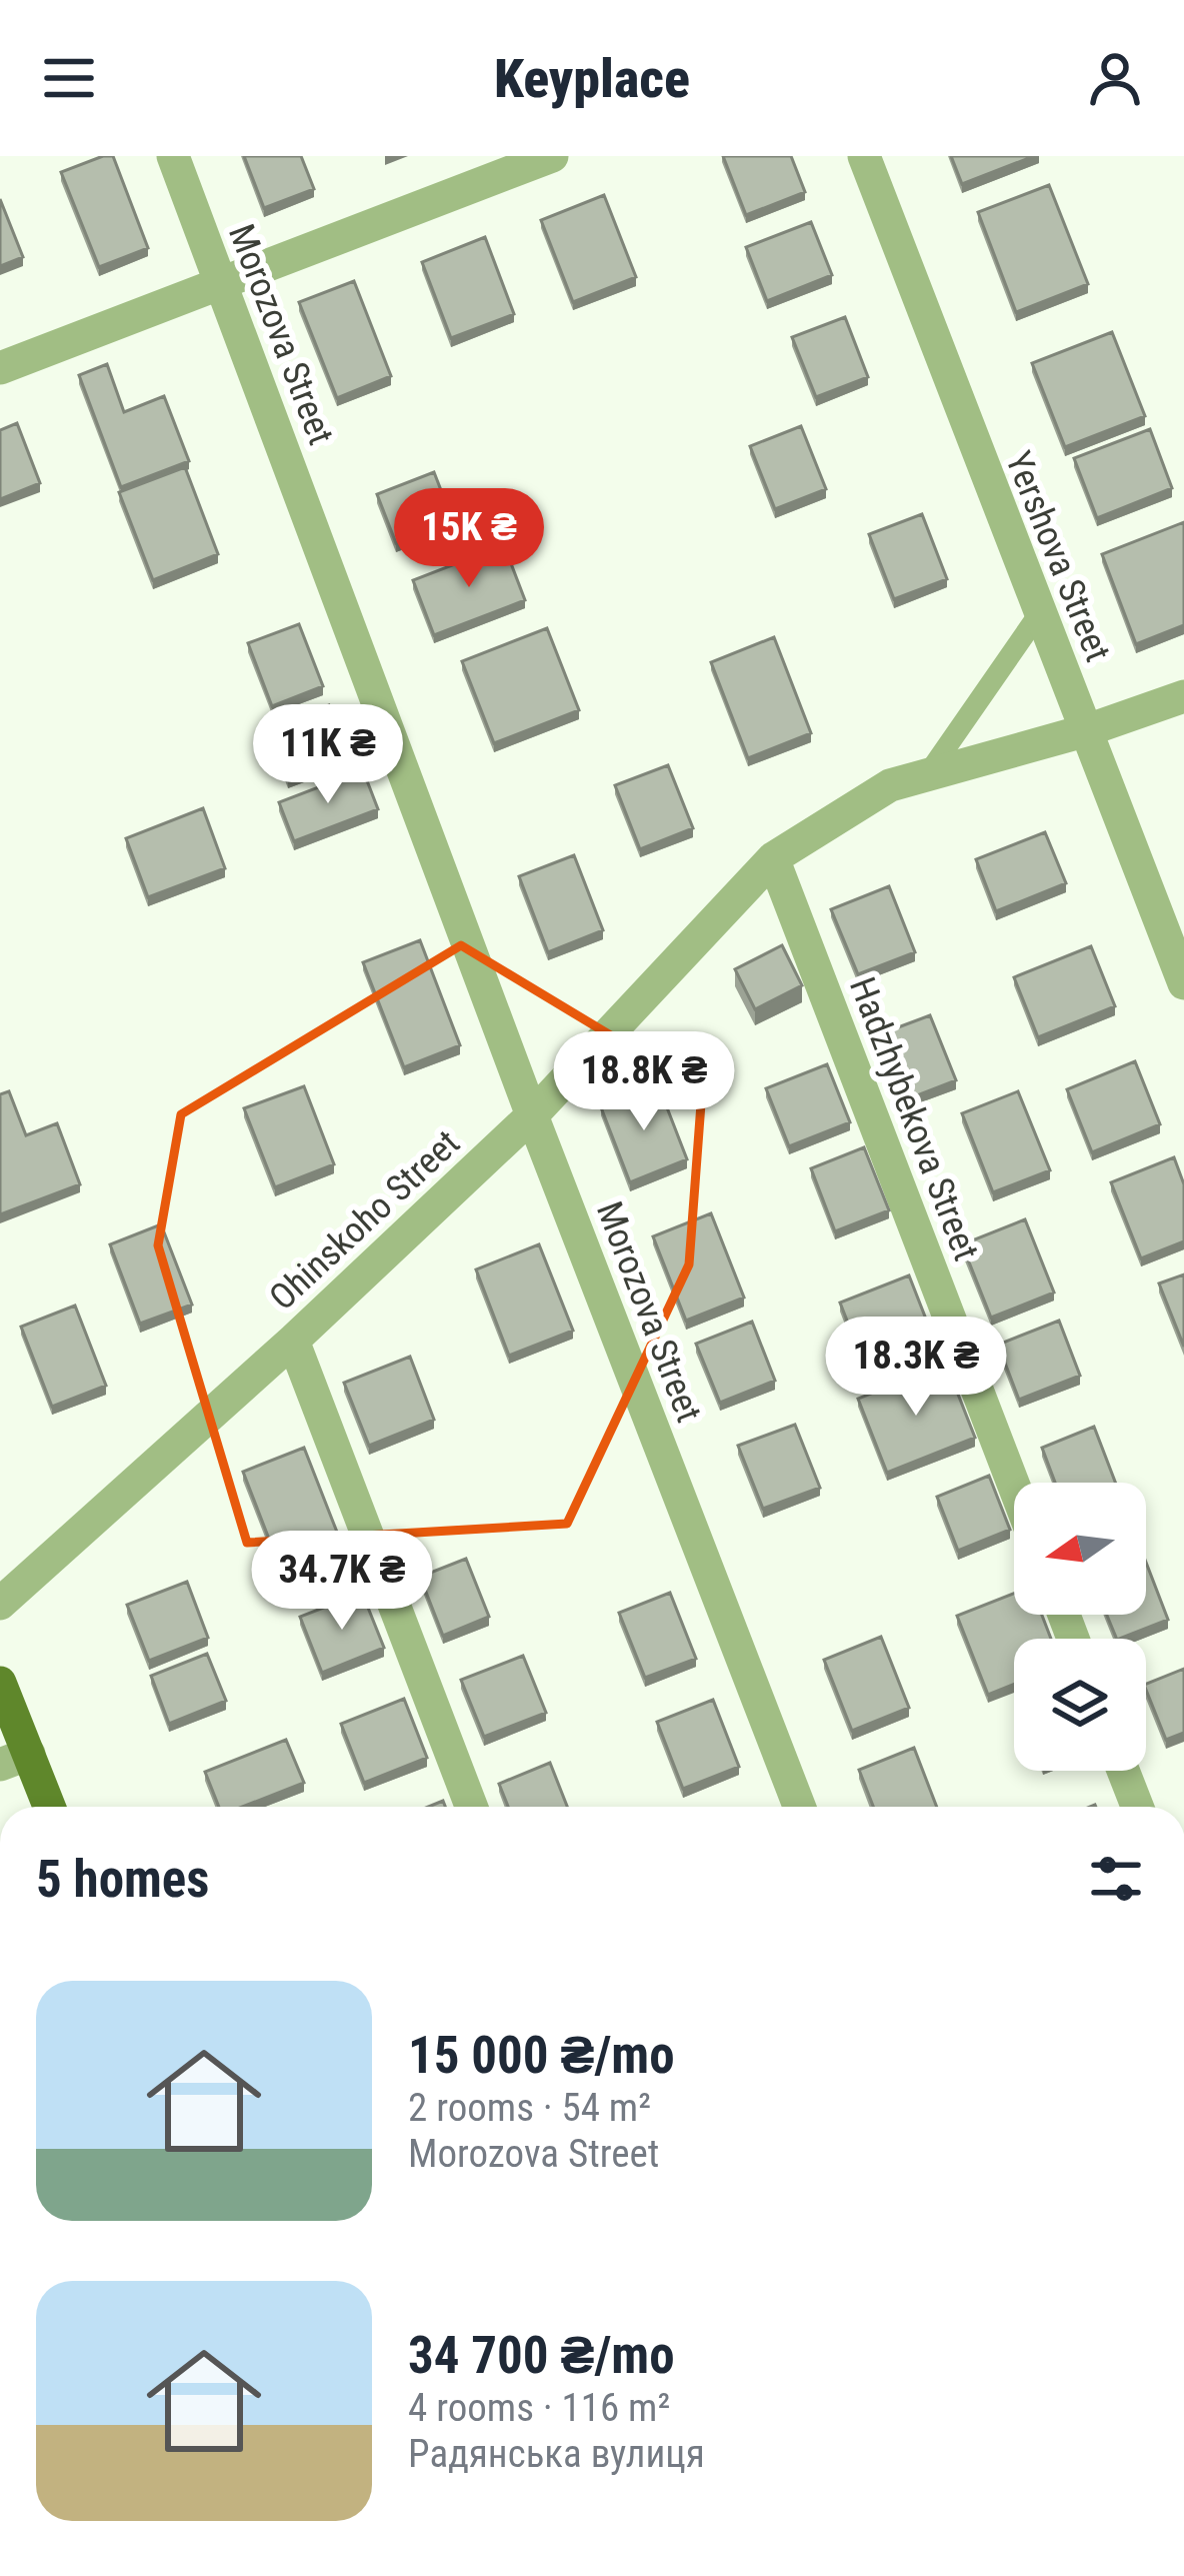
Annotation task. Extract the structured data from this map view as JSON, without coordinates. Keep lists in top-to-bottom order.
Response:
{
  "streets": {
    "street": [
      "Morozova Street",
      "Yershova Street",
      "Hadzhybekova Street",
      "Ohinskoho Street"
    ]
  },
  "crossings": [
    ["Morozova Street", "Ohinskoho Street"],
    ["Yershova Street", "Ohinskoho Street"],
    ["Hadzhybekova Street", "Ohinskoho Street"]
  ],
  "north": "left",
  "page": {
    "header": "Keyplace",
    "price": [
      "15K ₴",
      "11K ₴",
      "18.8K ₴",
      "18.3K ₴",
      "34.7K ₴"
    ],
    "heading": "5 homes",
    "list": [
      {
        "name": "15 000 ₴/mo",
        "note": "2 rooms · 54 m² · Morozova Street"
      },
      {
        "name": "34 700 ₴/mo",
        "note": "4 rooms · 116 m² · Радянська вулиця"
      }
    ]
  }
}
